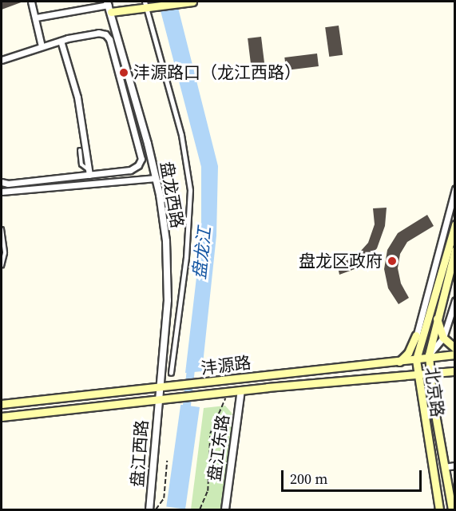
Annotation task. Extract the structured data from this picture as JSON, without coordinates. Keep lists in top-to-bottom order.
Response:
{
  "streets": {
    "main road": ["沣源路", "北京路"],
    "street": ["盘龙西路", "盘江东路", "盘江西路"]
  },
  "crossings": [
    ["盘龙西路", "沣源路"],
    ["盘龙西路", "盘江西路"],
    ["沣源路", "北京路"],
    ["沣源路", "盘江东路"],
    ["沣源路", "盘江西路"]
  ],
  "water": ["盘龙江"],
  "places": ["沣源路口（龙江西路）", "盘龙区政府"],
  "scale_bar": "200 m"
}
